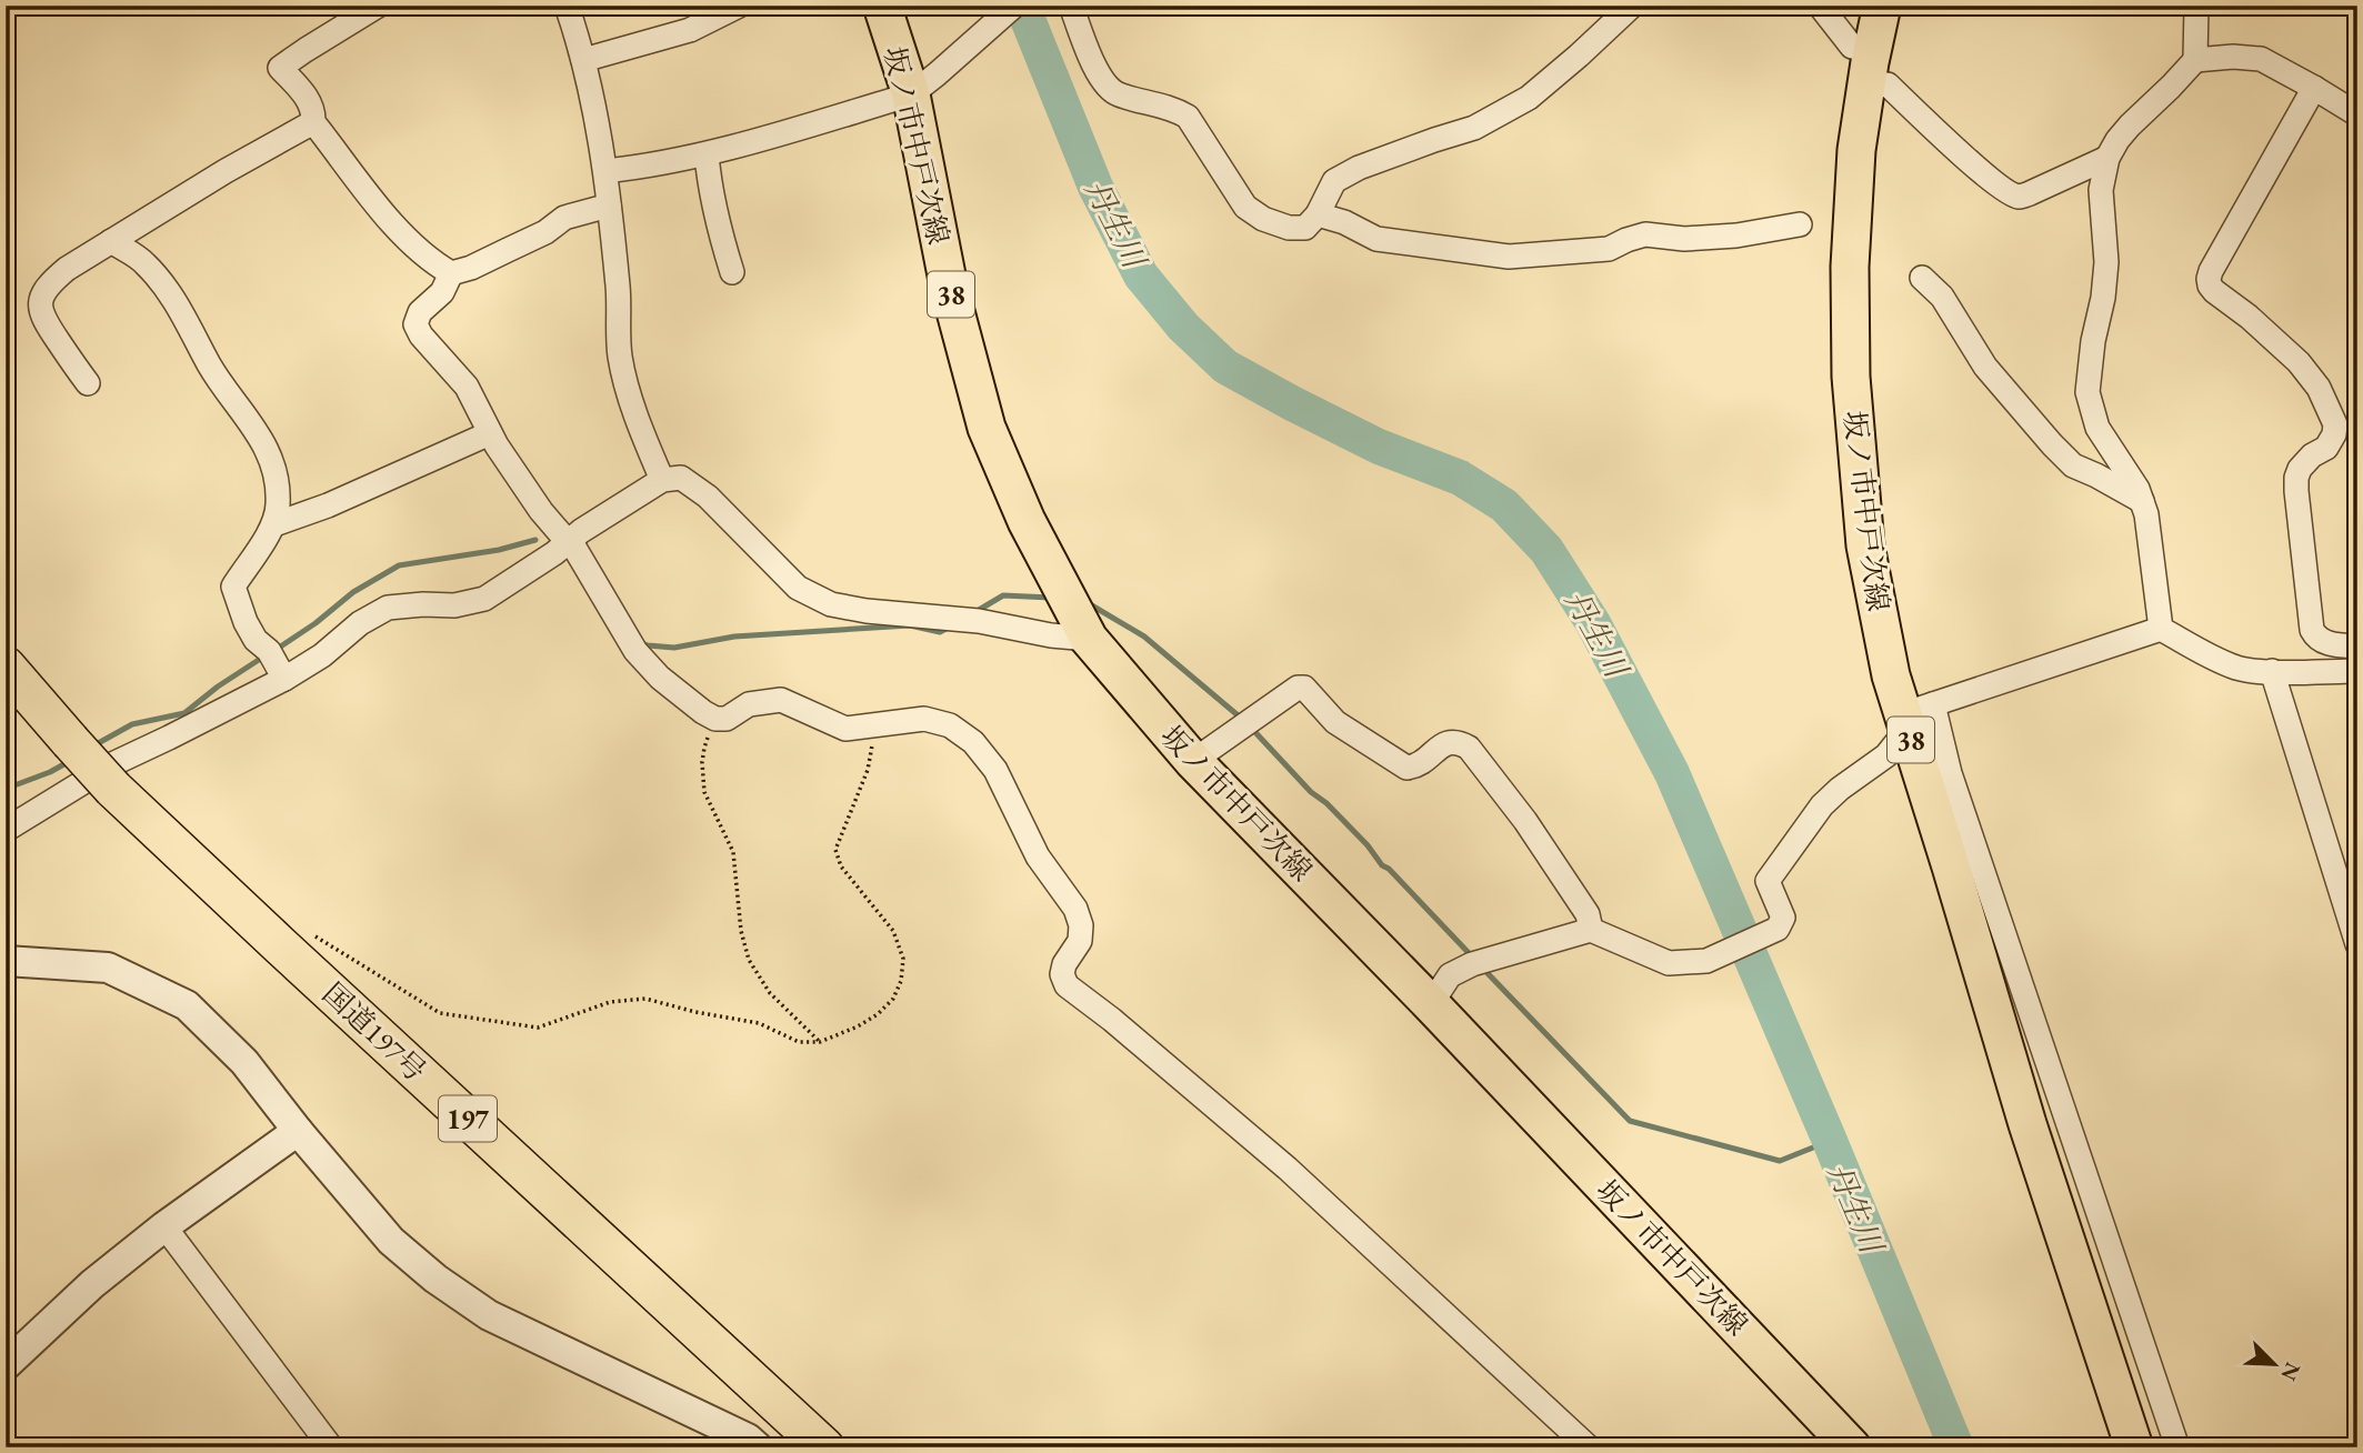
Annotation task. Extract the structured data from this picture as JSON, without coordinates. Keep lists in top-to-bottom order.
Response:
{
  "streets": {
    "highway": ["国道197号", "197"],
    "main road": ["坂ノ市中戸次線", "38"]
  },
  "water": ["丹生川"],
  "north": "bottom right"
}
